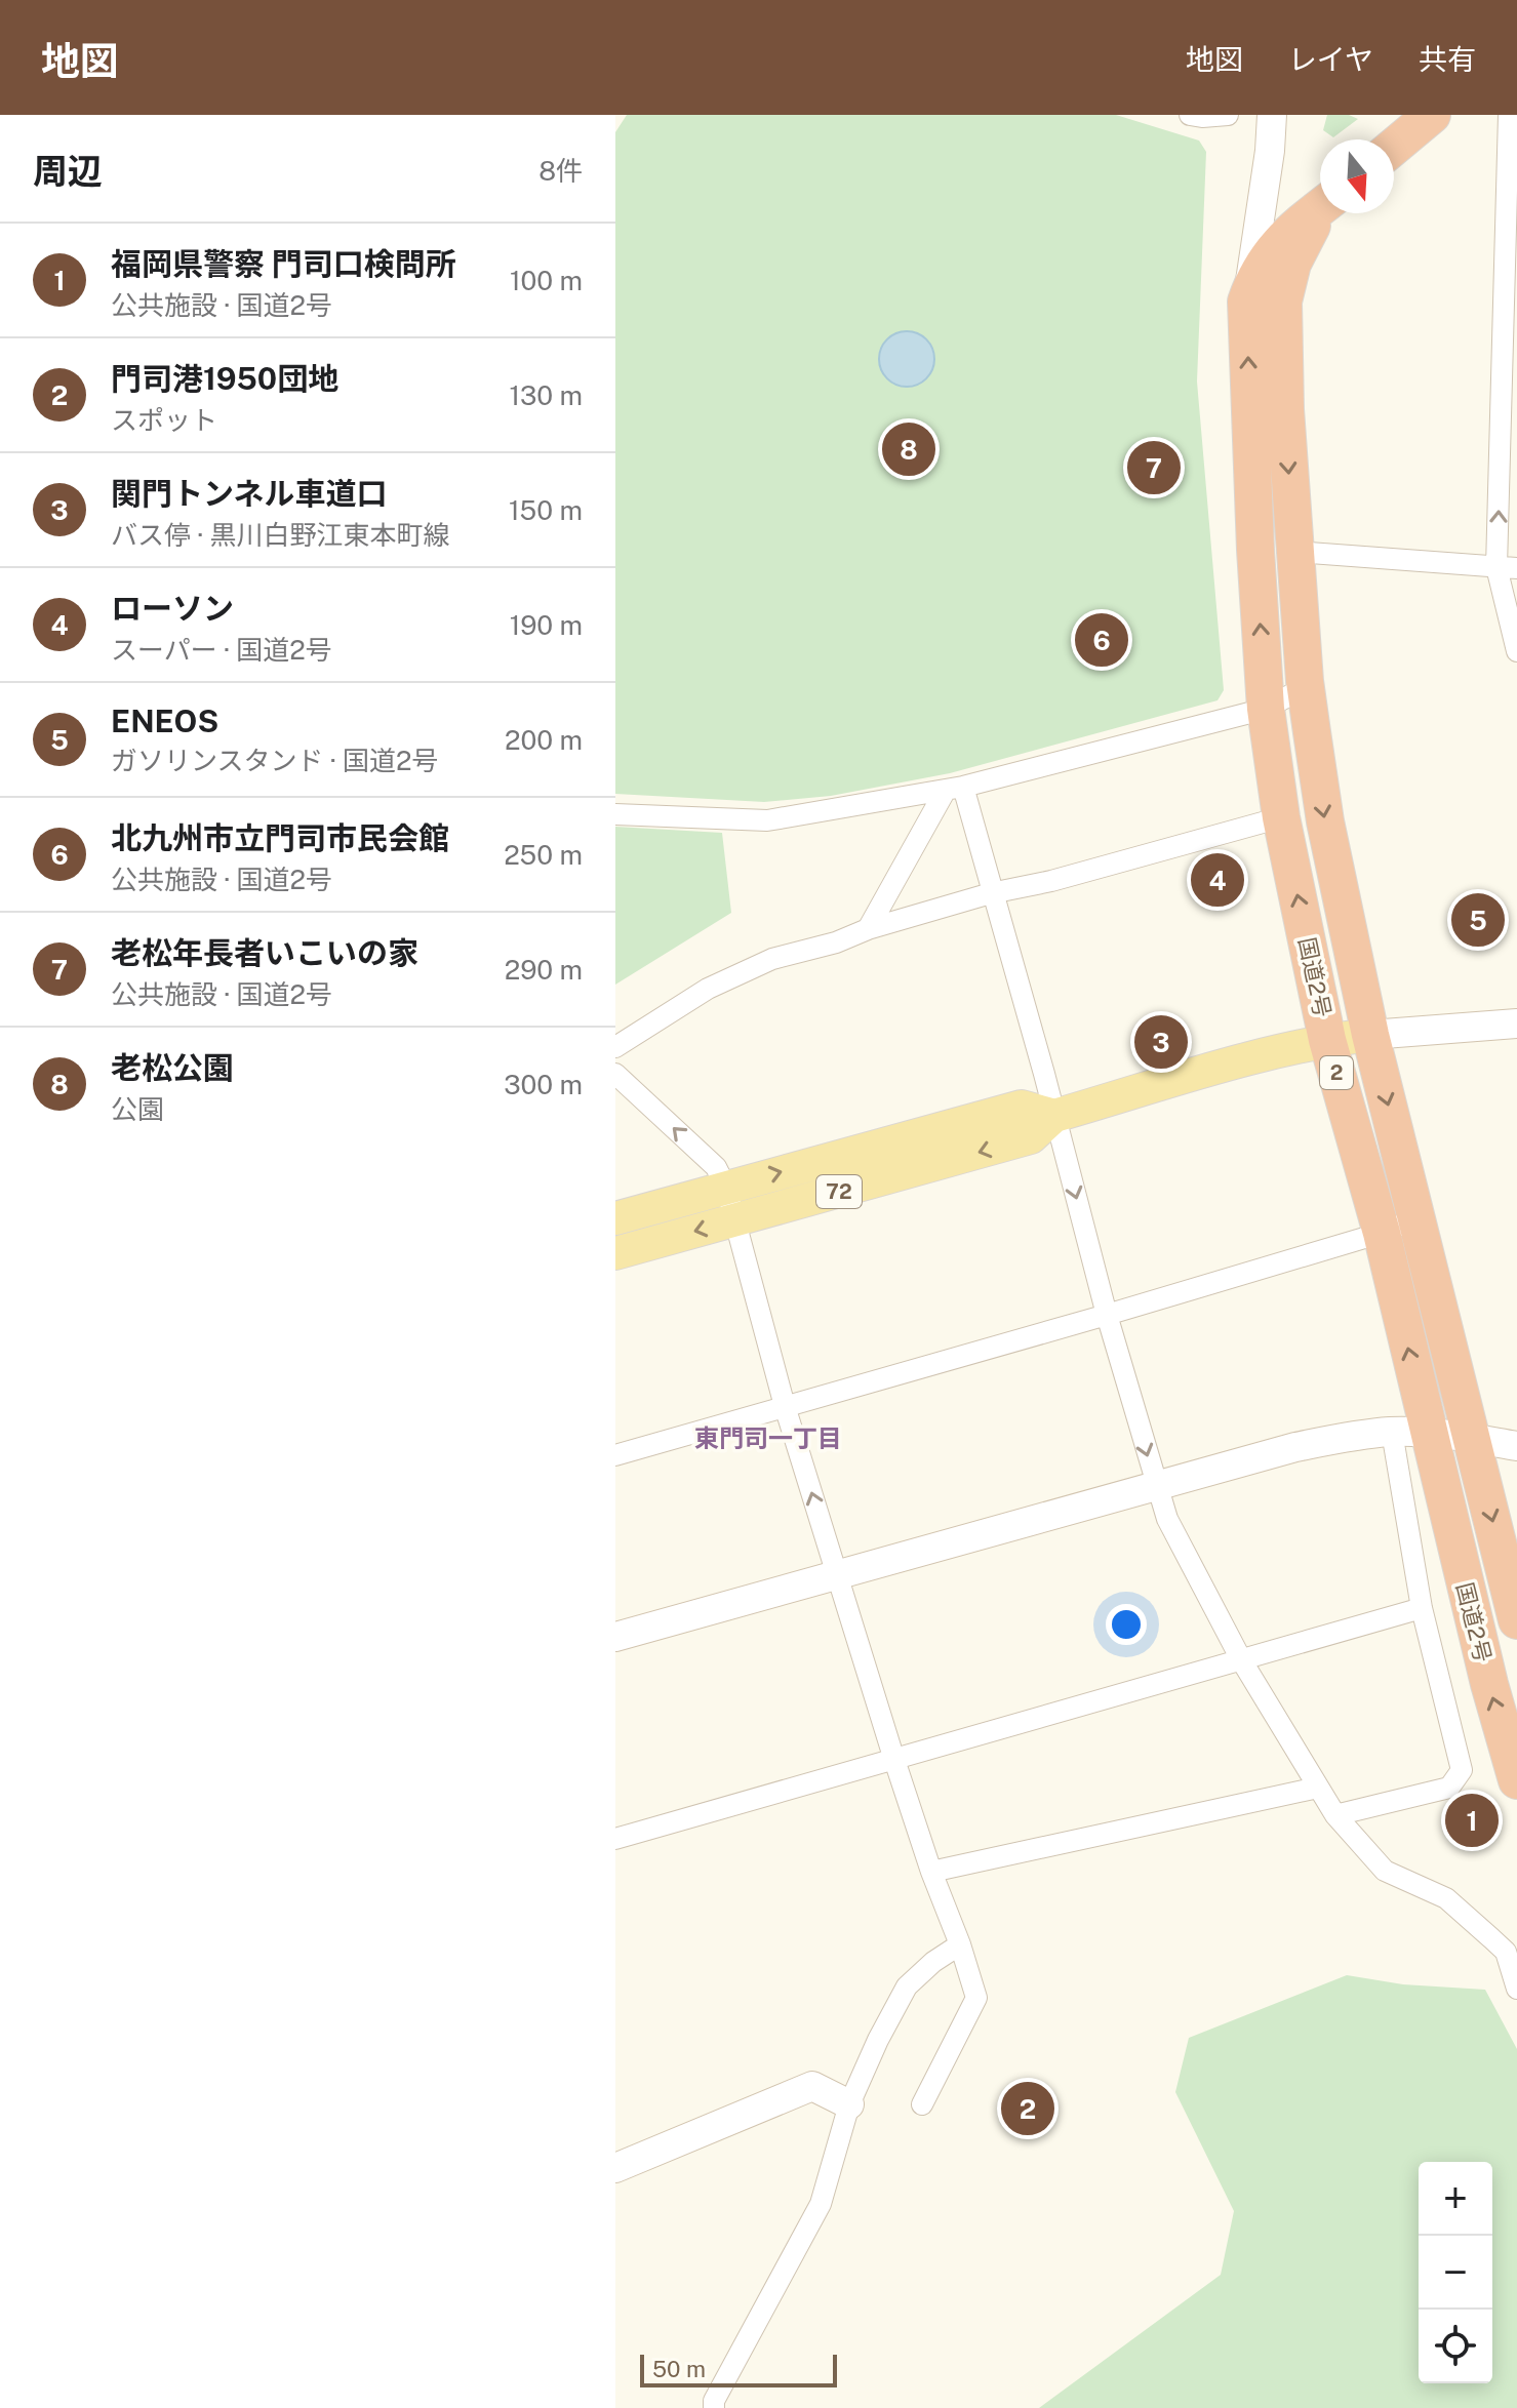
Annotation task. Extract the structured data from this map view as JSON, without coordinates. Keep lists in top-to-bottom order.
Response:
{
  "streets": {
    "highway": ["国道2号", "2"],
    "main road": ["72"]
  },
  "crossings": [
    ["国道2号", "72"]
  ],
  "districts": ["東門司一丁目"],
  "scale_bar": "50 m",
  "north": "bottom",
  "page": {
    "header": "地図",
    "nav": ["地図", "レイヤ", "共有"],
    "heading": ["周辺", "8件"],
    "list": [
      {
        "mark": "1",
        "name": "福岡県警察 門司口検問所",
        "note": "公共施設 · 国道2号",
        "value": "100 m"
      },
      {
        "mark": "2",
        "name": "門司港1950団地",
        "note": "スポット",
        "value": "130 m"
      },
      {
        "mark": "3",
        "name": "関門トンネル車道口",
        "note": "バス停 · 黒川白野江東本町線",
        "value": "150 m"
      },
      {
        "mark": "4",
        "name": "ローソン",
        "note": "スーパー · 国道2号",
        "value": "190 m"
      },
      {
        "mark": "5",
        "name": "ENEOS",
        "note": "ガソリンスタンド · 国道2号",
        "value": "200 m"
      },
      {
        "mark": "6",
        "name": "北九州市立門司市民会館",
        "note": "公共施設 · 国道2号",
        "value": "250 m"
      },
      {
        "mark": "7",
        "name": "老松年長者いこいの家",
        "note": "公共施設 · 国道2号",
        "value": "290 m"
      },
      {
        "mark": "8",
        "name": "老松公園",
        "note": "公園",
        "value": "300 m"
      }
    ],
    "pins": [
      "8",
      "7",
      "6",
      "4",
      "5",
      "3",
      "1",
      "2"
    ],
    "map_buttons": ["+", "−"],
    "scale": "50 m"
  }
}
